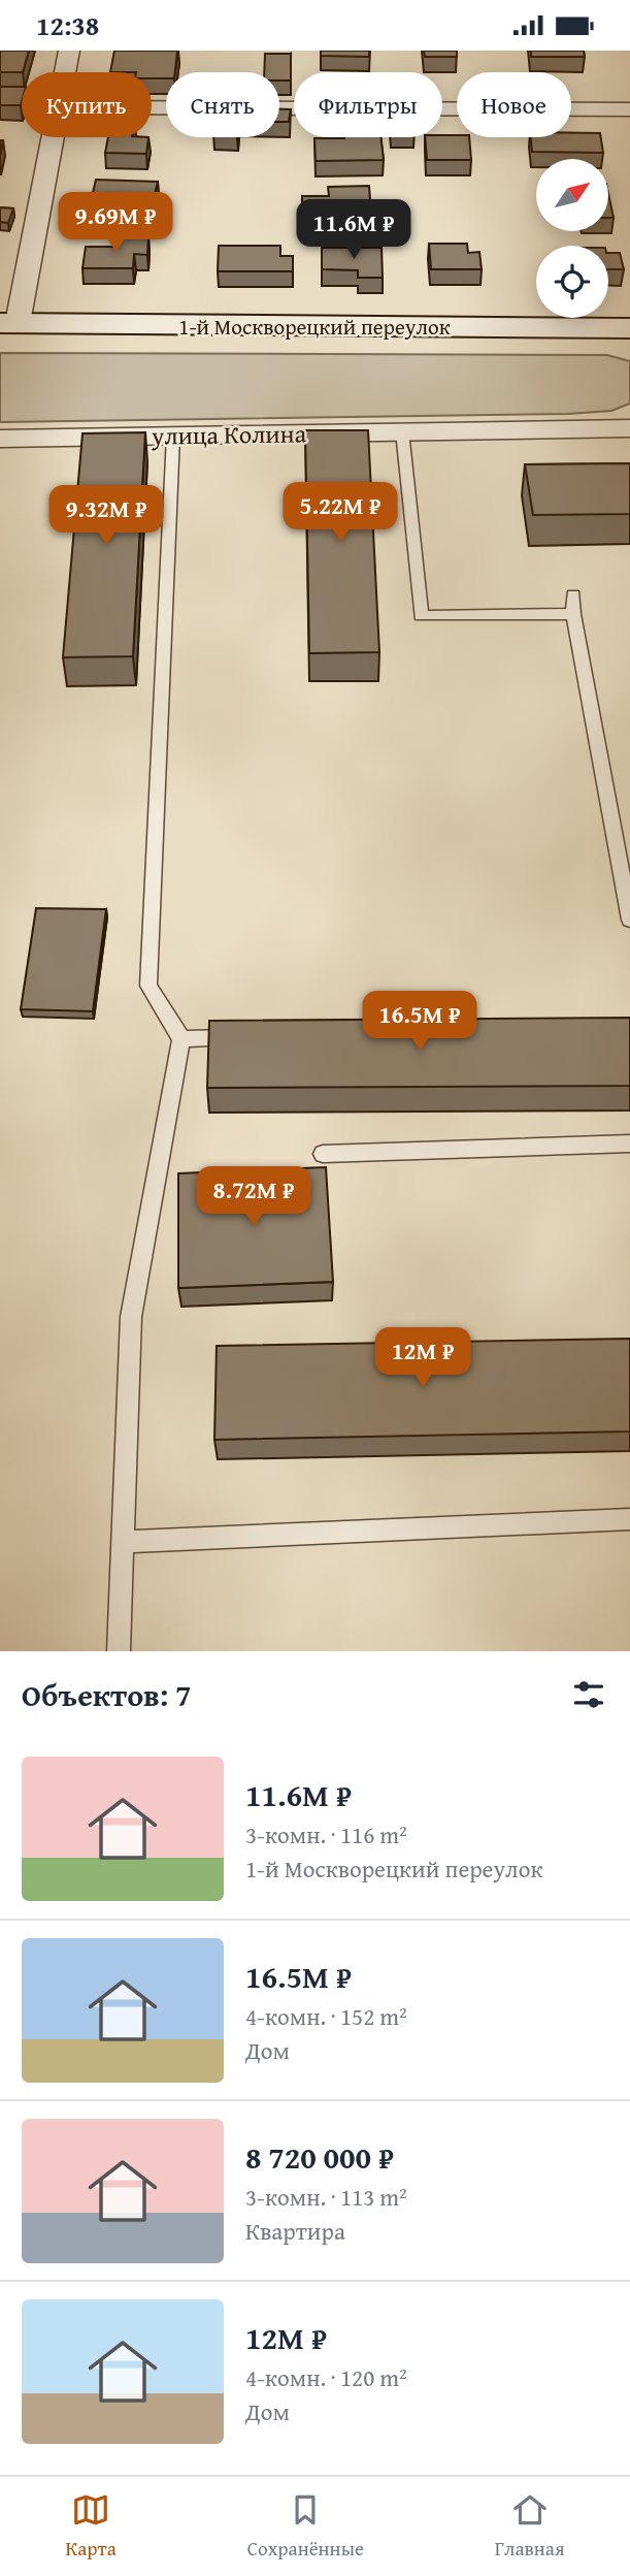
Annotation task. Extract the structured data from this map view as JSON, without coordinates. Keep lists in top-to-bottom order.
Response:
{
  "streets": {
    "street": ["1-й Москворецкий переулок", "улица Колина"]
  },
  "north": "top right",
  "page": {
    "status": "12:38",
    "chip": [
      "Купить",
      "Снять",
      "Фильтры",
      "Новое"
    ],
    "price": [
      "9.69M ₽",
      "11.6M ₽",
      "5.22M ₽",
      "9.32M ₽",
      "16.5M ₽",
      "8.72M ₽",
      "12M ₽"
    ],
    "heading": "Объектов: 7",
    "list": [
      {
        "name": "11.6M ₽",
        "note": "3-комн. · 116 m² · 1-й Москворецкий переулок"
      },
      {
        "name": "16.5M ₽",
        "note": "4-комн. · 152 m² · Дом"
      },
      {
        "name": "8 720 000 ₽",
        "note": "3-комн. · 113 m² · Квартира"
      },
      {
        "name": "12M ₽",
        "note": "4-комн. · 120 m² · Дом"
      }
    ],
    "tabs": ["Карта", "Сохранённые", "Главная"]
  }
}
